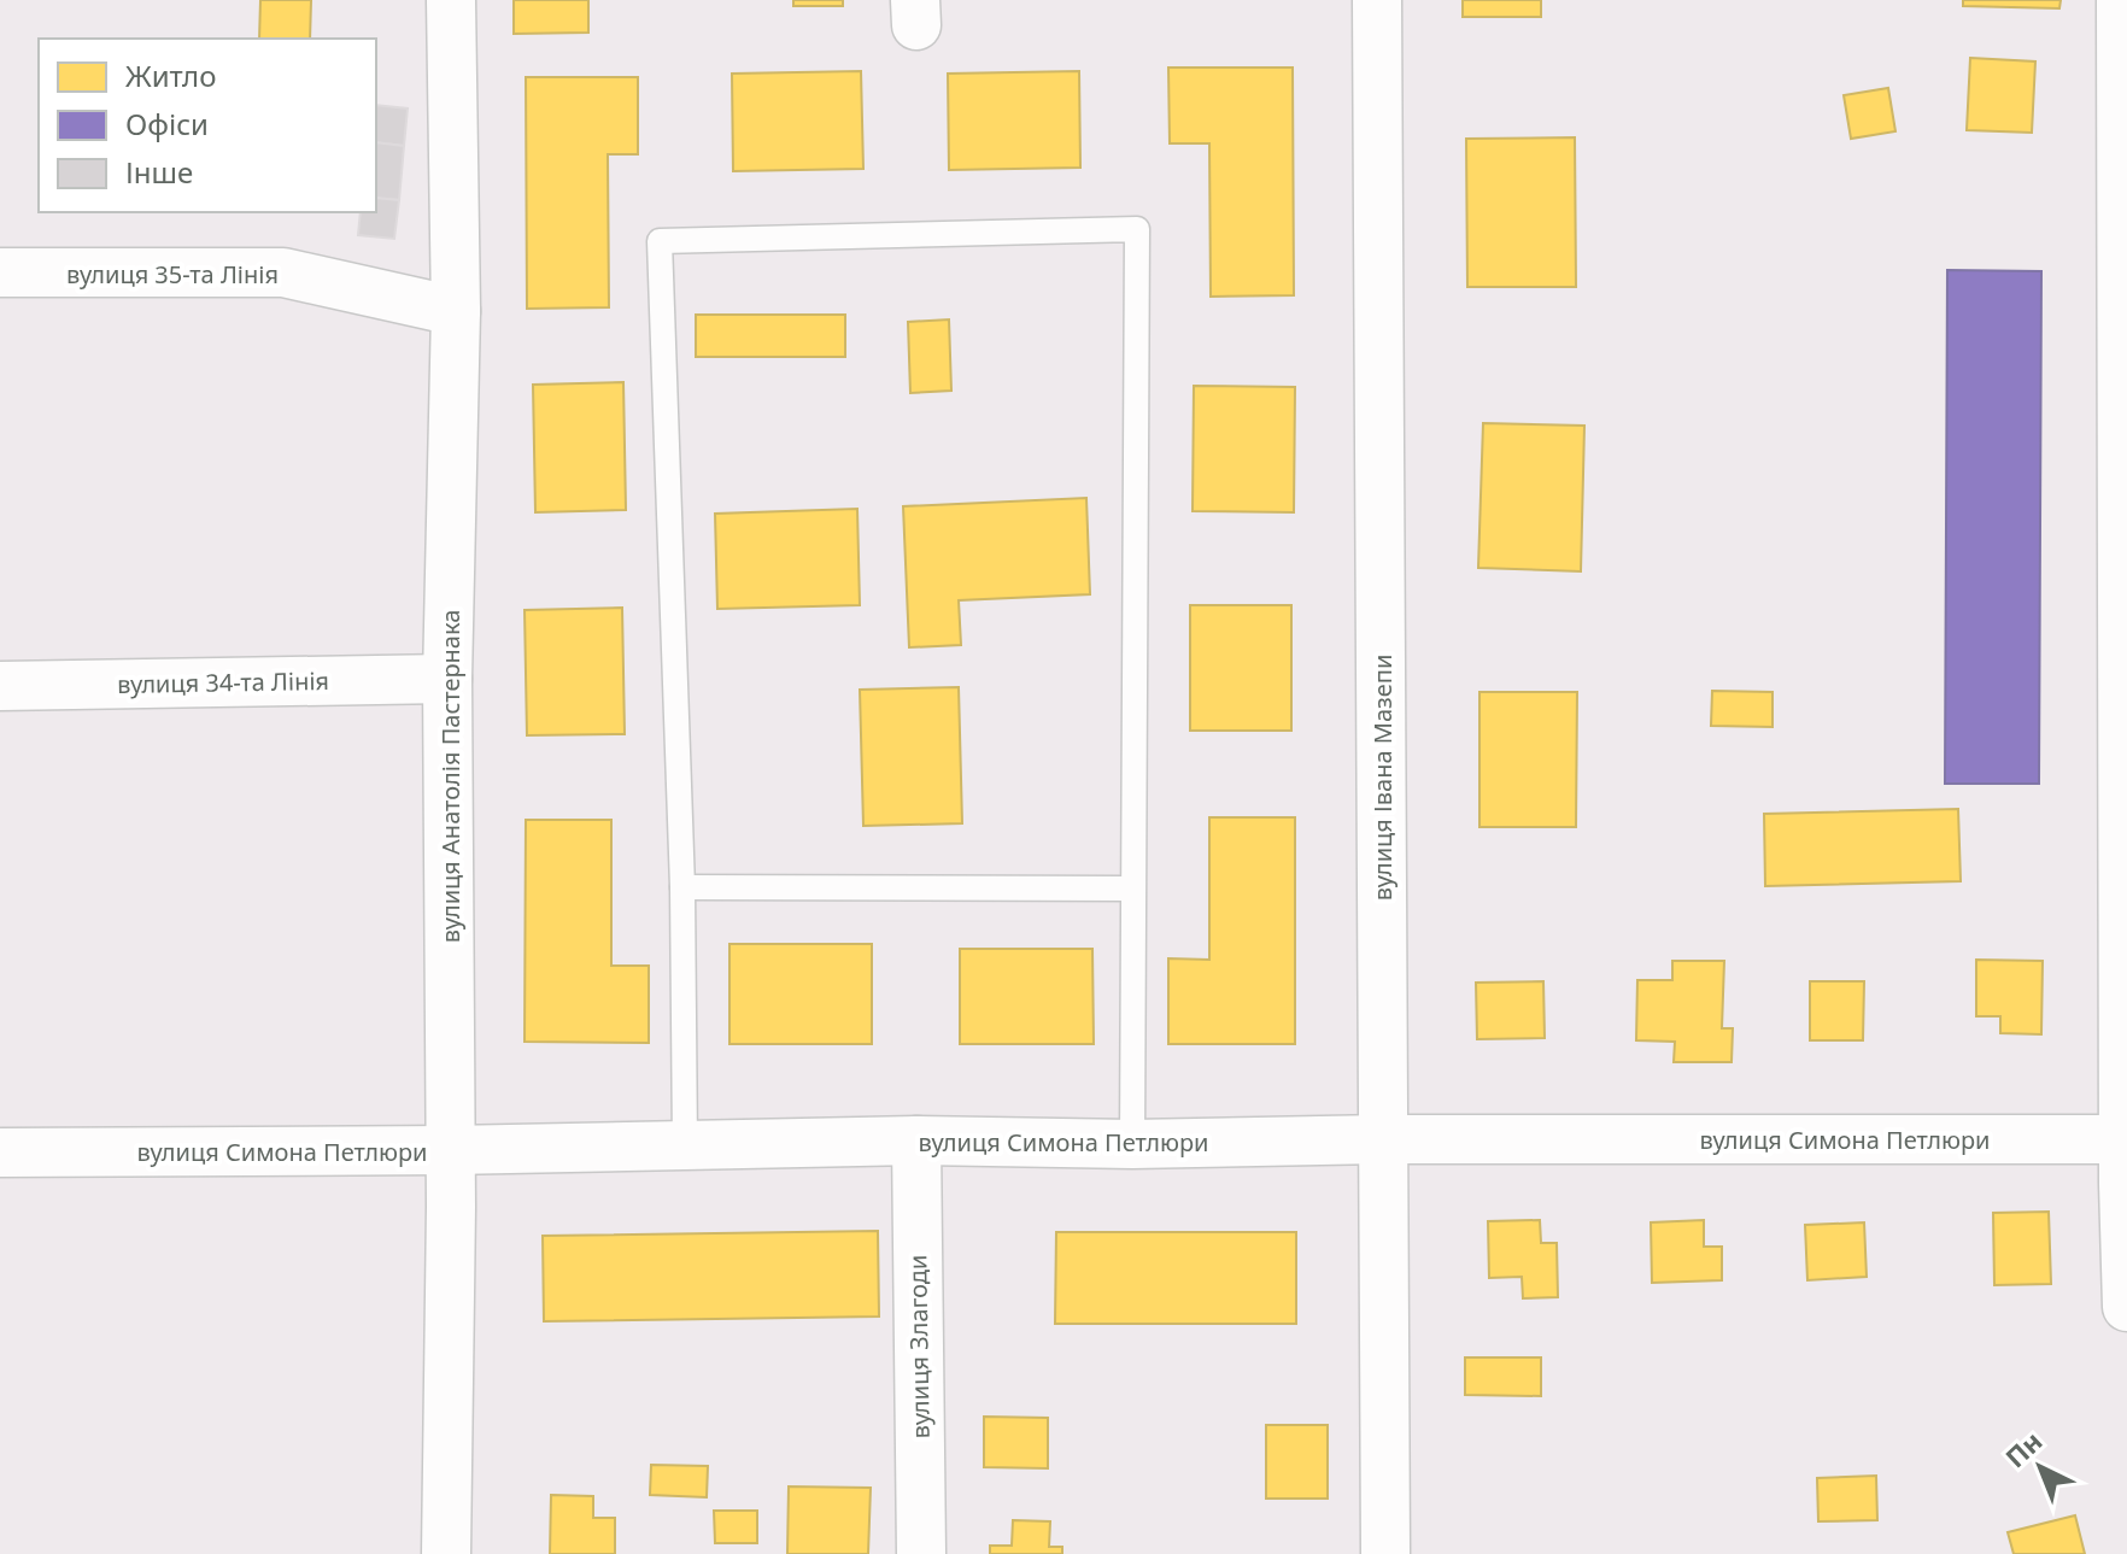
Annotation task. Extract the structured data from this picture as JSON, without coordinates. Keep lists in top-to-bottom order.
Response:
{
  "streets": {
    "street": [
      "вулиця 35-та Лінія",
      "вулиця 34-та Лінія",
      "вулиця Анатолія Пастернака",
      "вулиця Івана Мазепи",
      "вулиця Симона Петлюри",
      "вулиця Злагоди"
    ]
  },
  "crossings": [
    ["вулиця 35-та Лінія", "вулиця Анатолія Пастернака"],
    ["вулиця 34-та Лінія", "вулиця Анатолія Пастернака"],
    ["вулиця Анатолія Пастернака", "вулиця Симона Петлюри"],
    ["вулиця Івана Мазепи", "вулиця Симона Петлюри"],
    ["вулиця Симона Петлюри", "вулиця Злагоди"]
  ],
  "legend": ["Житло", "Офіси", "Інше"],
  "north": "top left"
}
